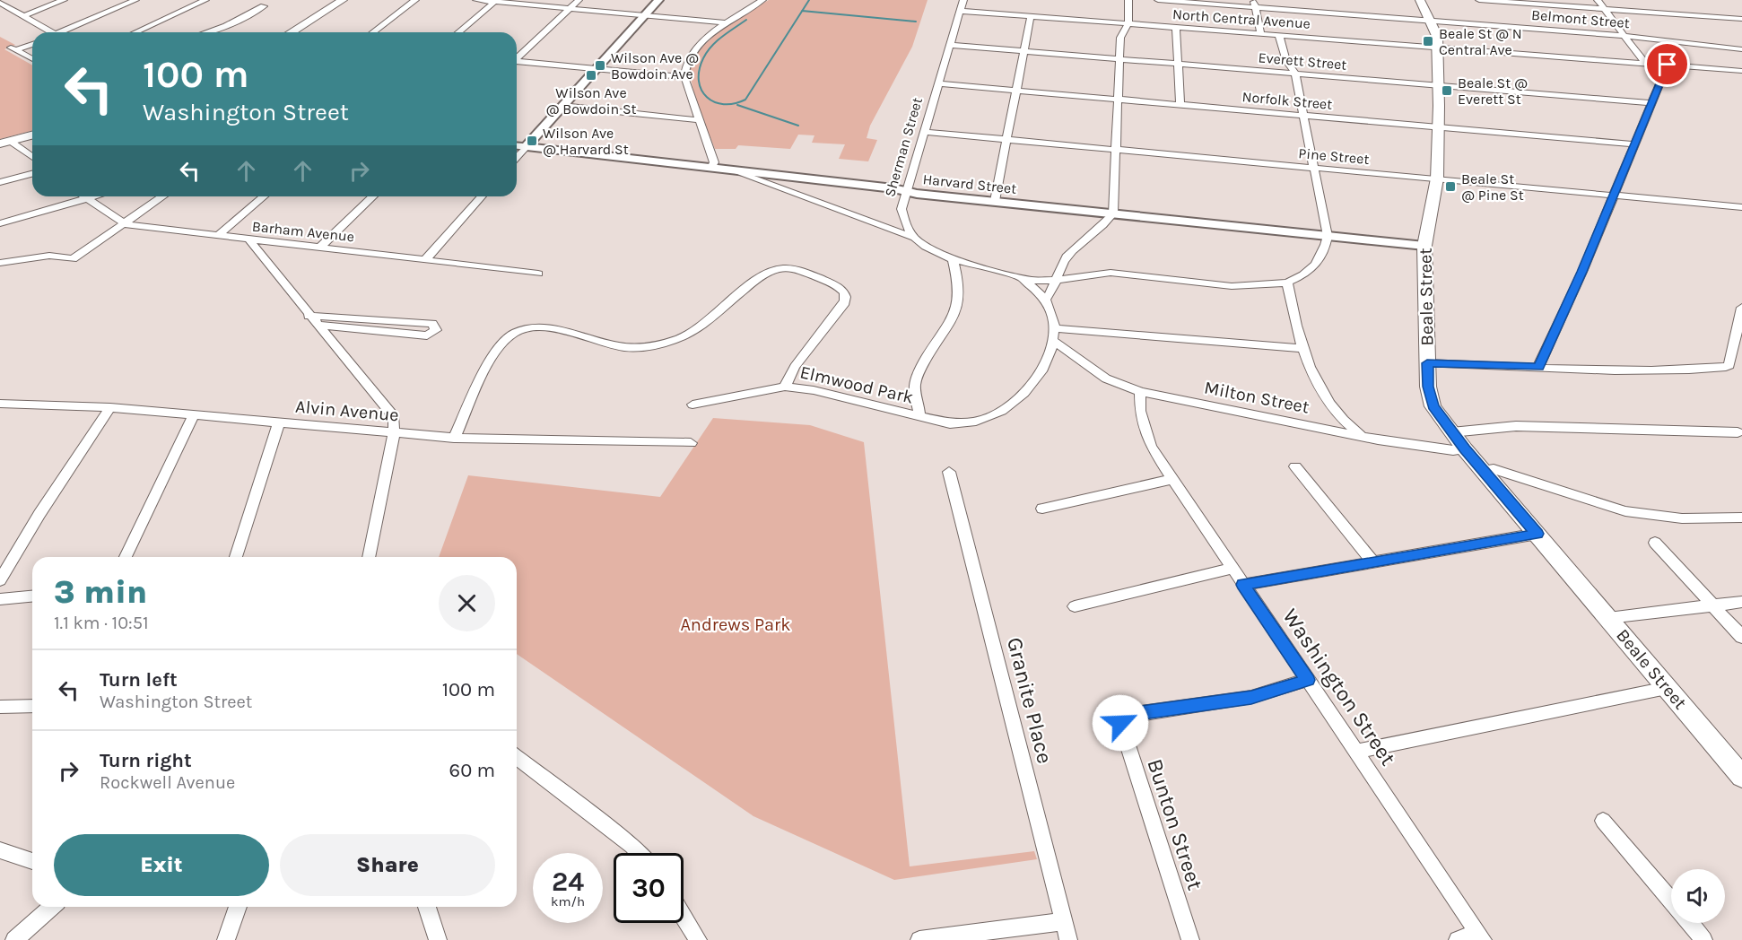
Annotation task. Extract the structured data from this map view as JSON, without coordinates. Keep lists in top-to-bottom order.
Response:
{
  "streets": {
    "main road": ["Beale Street"],
    "street": [
      "North Central Avenue",
      "Belmont Street",
      "Everett Street",
      "Norfolk Street",
      "Sherman Street",
      "Pine Street",
      "Harvard Street",
      "Barham Avenue",
      "Elmwood Park",
      "Milton Street",
      "Alvin Avenue",
      "Washington Street",
      "Granite Place",
      "Bunton Street"
    ]
  },
  "crossings": [
    ["North Central Avenue", "Sherman Street"],
    ["North Central Avenue", "Beale Street"],
    ["Belmont Street", "Beale Street"],
    ["Everett Street", "Sherman Street"],
    ["Everett Street", "Beale Street"],
    ["Norfolk Street", "Sherman Street"],
    ["Norfolk Street", "Beale Street"],
    ["Sherman Street", "Pine Street"],
    ["Sherman Street", "Harvard Street"],
    ["Pine Street", "Beale Street"],
    ["Harvard Street", "Beale Street"],
    ["Beale Street", "Milton Street"],
    ["Elmwood Park", "Milton Street"],
    ["Elmwood Park", "Alvin Avenue"],
    ["Milton Street", "Washington Street"],
    ["Washington Street", "Bunton Street"]
  ],
  "parks": ["Andrews Park"],
  "places": {
    "transit": [
      "Beale St @ N Central Ave",
      "Wilson Ave @ Bowdoin Ave",
      "Wilson Ave @ Bowdoin St",
      "Beale St @ Everett St",
      "Wilson Ave @ Harvard St",
      "Beale St @ Pine St"
    ]
  },
  "page": {
    "turn": ["100 m", "Washington Street"],
    "heading": ["3 min", "1.1 km · 10:51"],
    "list": [
      {
        "name": "Turn left",
        "note": "Washington Street",
        "value": "100 m"
      },
      {
        "name": "Turn right",
        "note": "Rockwell Avenue",
        "value": "60 m"
      }
    ],
    "buttons": ["Exit", "Share"],
    "speed": "24 km/h",
    "limit": "30"
  }
}
